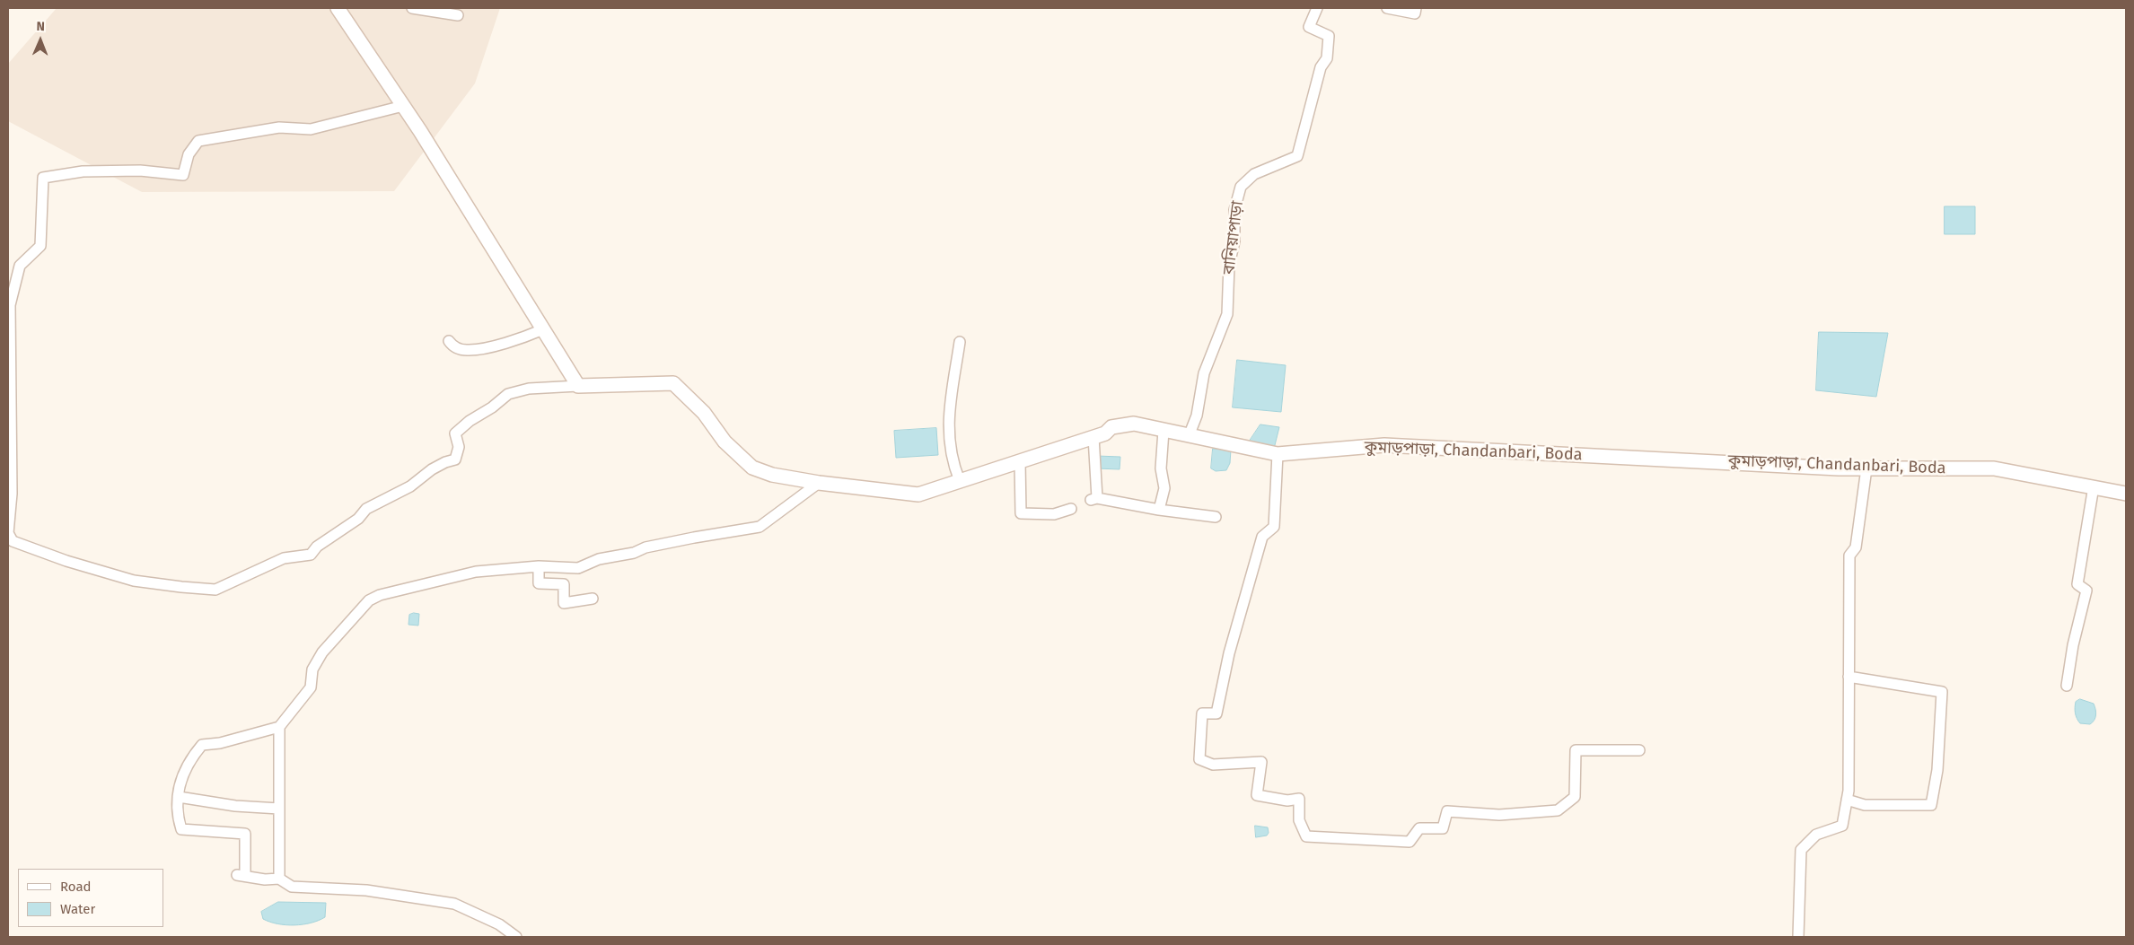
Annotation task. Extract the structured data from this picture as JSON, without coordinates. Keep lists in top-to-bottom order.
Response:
{
  "streets": {
    "street": ["বানিয়াপাড়া", "কুমাড়পাড়া, Chandanbari, Boda"]
  },
  "crossings": [
    ["বানিয়াপাড়া", "কুমাড়পাড়া, Chandanbari, Boda"]
  ],
  "legend": ["Road", "Water"],
  "north": "top"
}
